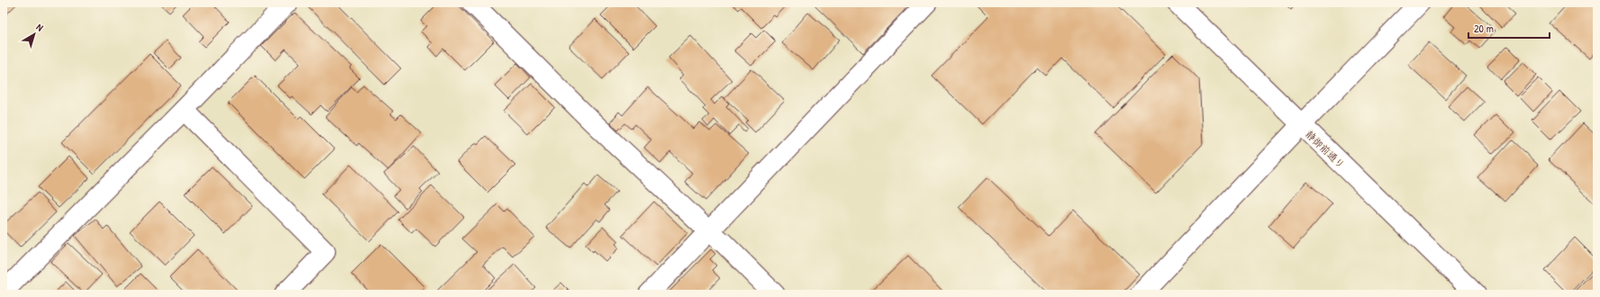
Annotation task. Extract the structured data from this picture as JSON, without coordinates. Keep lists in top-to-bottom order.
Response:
{
  "streets": {
    "street": ["静御前通り"]
  },
  "scale_bar": "20 m",
  "north": "top right"
}
